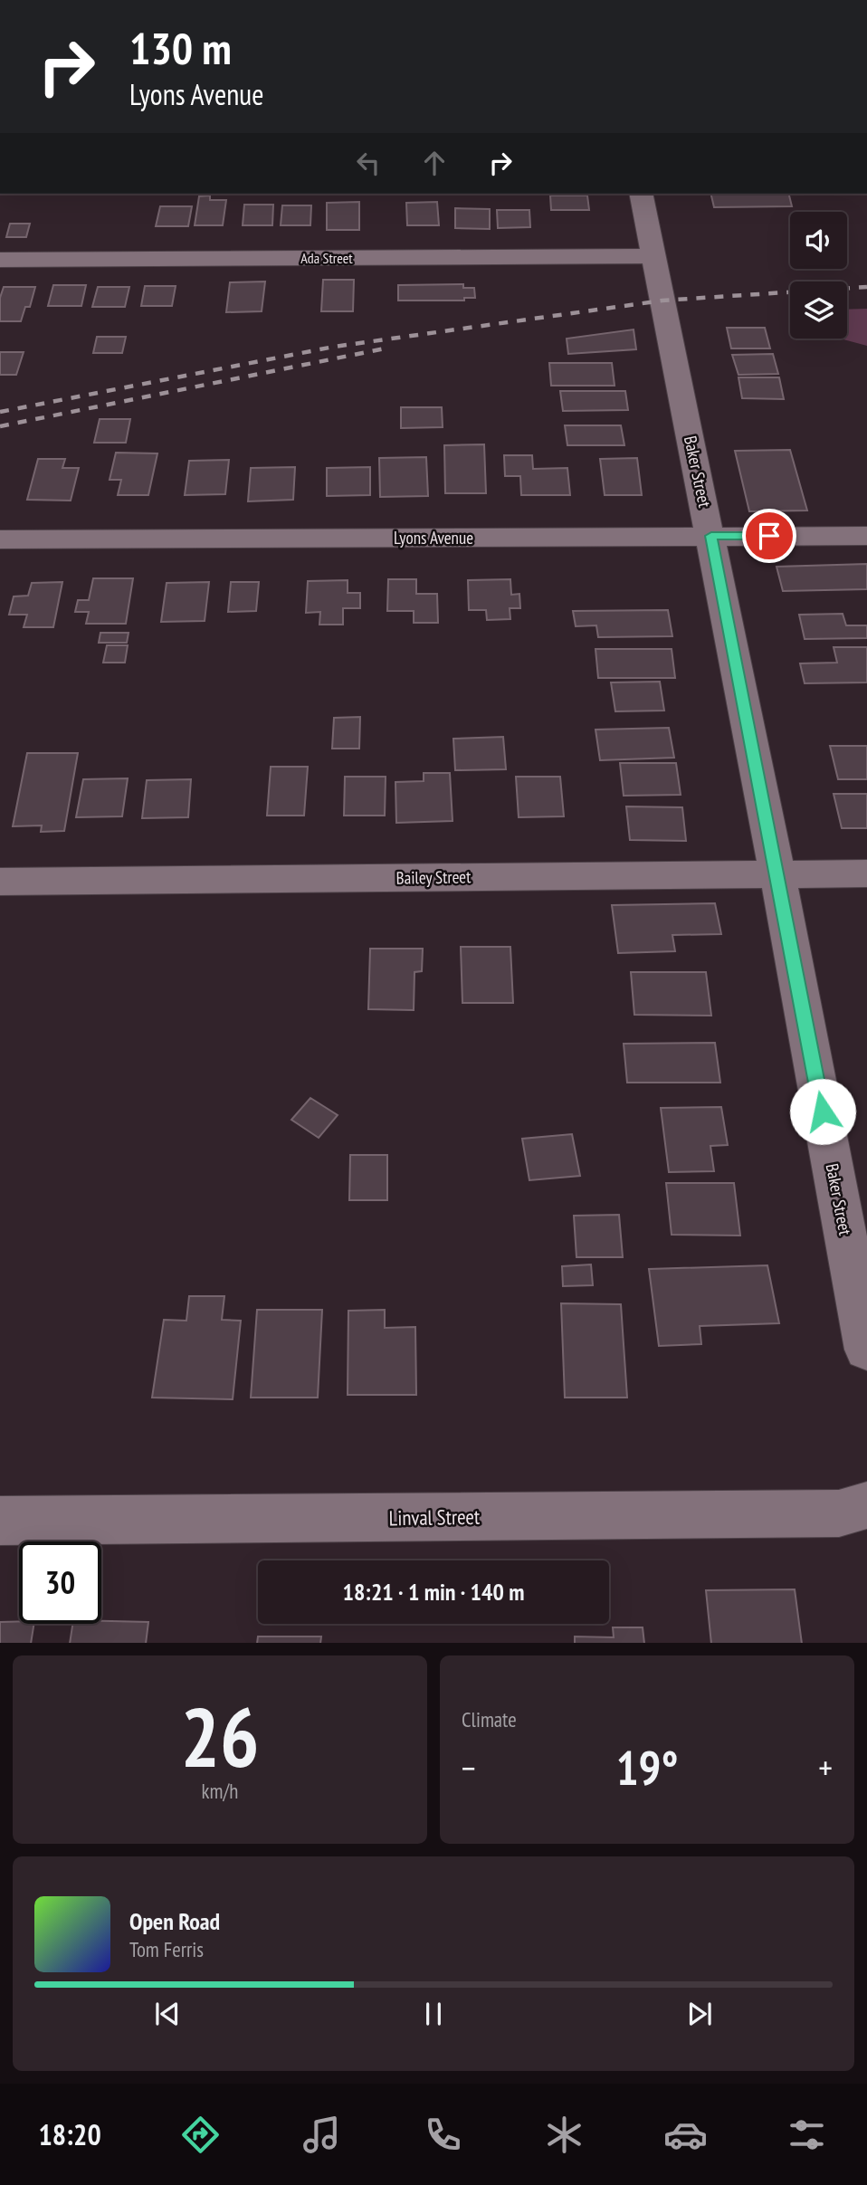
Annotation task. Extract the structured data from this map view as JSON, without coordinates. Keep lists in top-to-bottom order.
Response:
{
  "streets": {
    "street": [
      "Ada Street",
      "Baker Street",
      "Lyons Avenue",
      "Bailey Street",
      "Linval Street"
    ]
  },
  "crossings": [
    ["Ada Street", "Baker Street"],
    ["Baker Street", "Lyons Avenue"],
    ["Baker Street", "Bailey Street"]
  ],
  "page": {
    "turn": ["130 m", "Lyons Avenue"],
    "limit": "30",
    "trip": "18:21 · 1 min · 140 m",
    "tile": [
      ["26", "km/h"],
      "Climate"
    ],
    "heat": ["−", "19°", "+"],
    "song": ["Open Road", "Tom Ferris"],
    "tabs": "18:20"
  }
}
